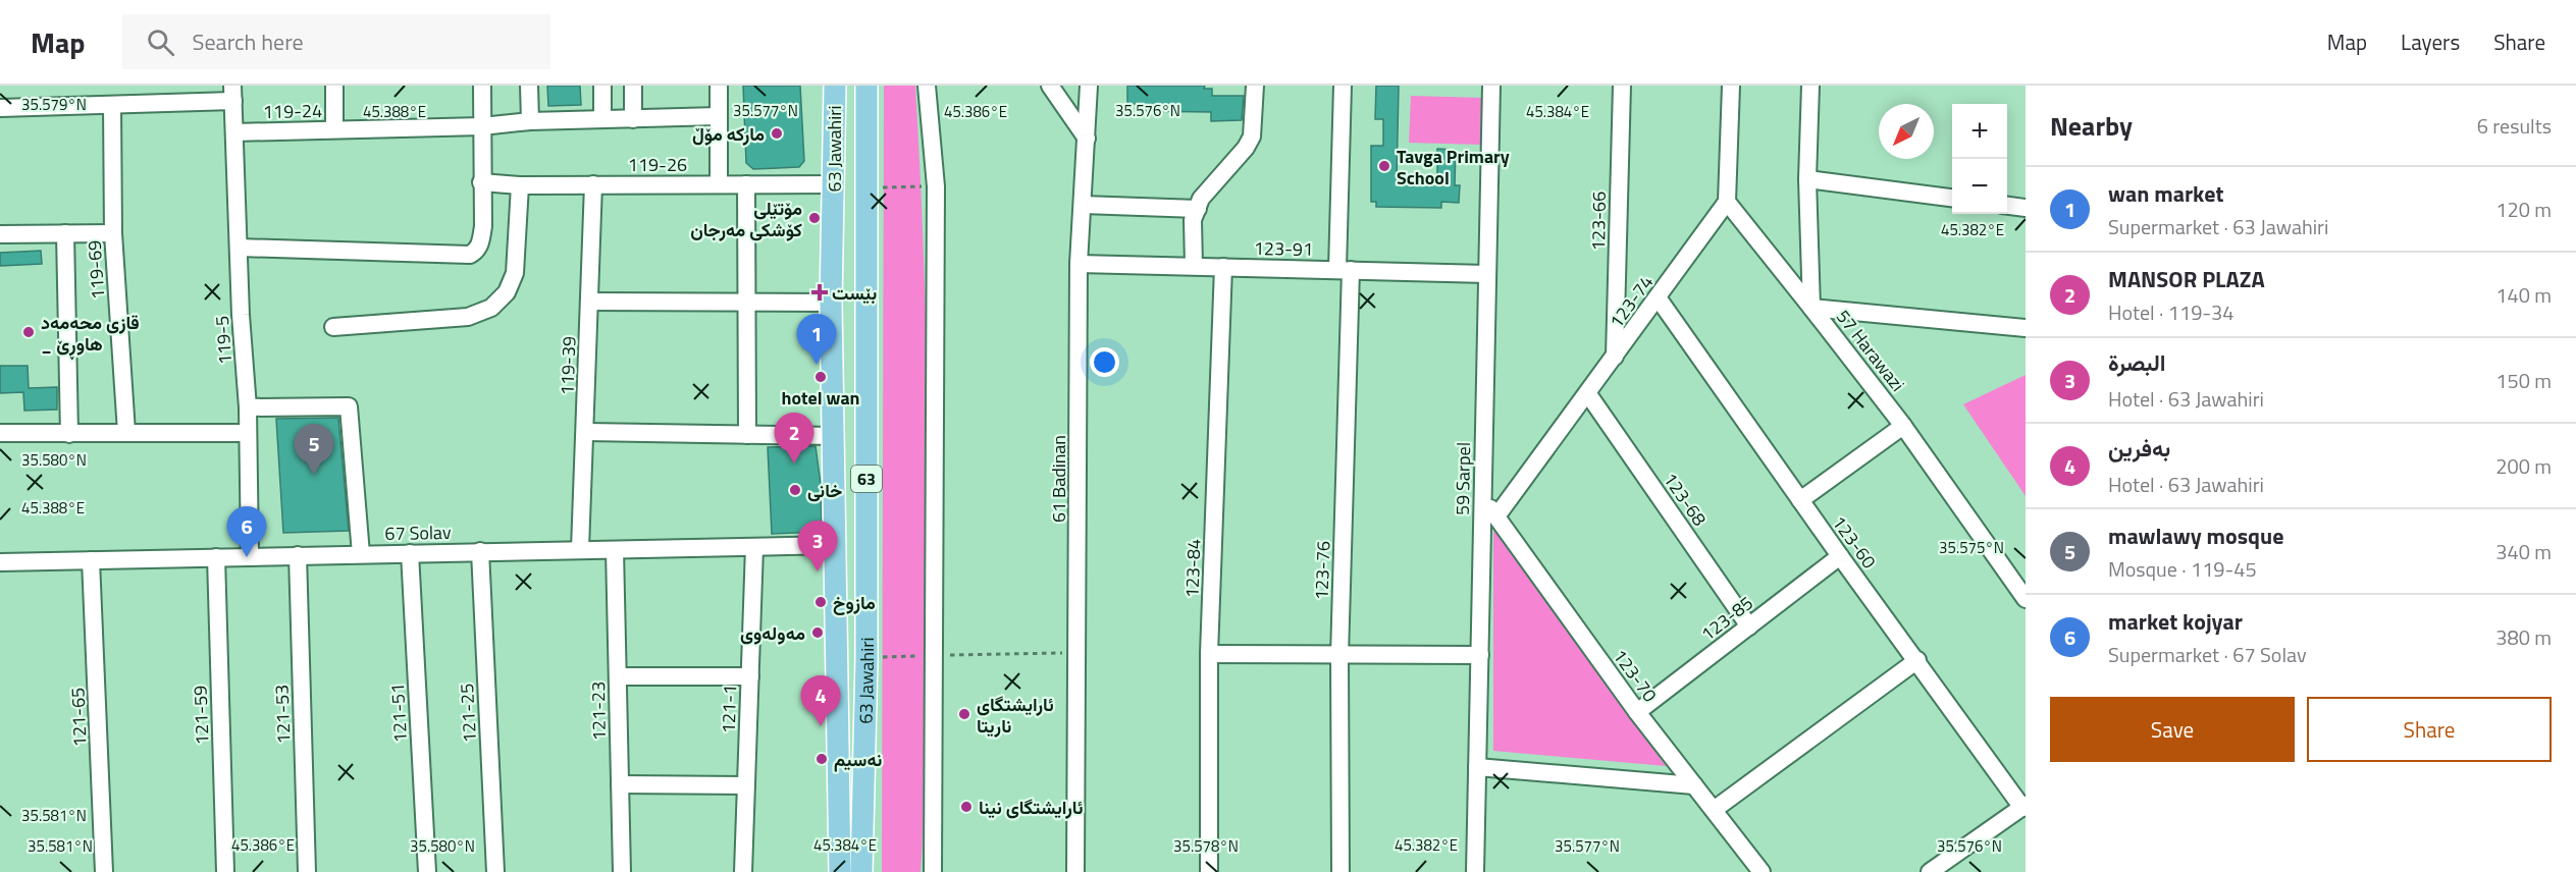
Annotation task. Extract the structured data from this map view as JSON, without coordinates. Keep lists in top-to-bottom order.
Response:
{
  "streets": {
    "main road": ["63 Jawahiri", "63"],
    "street": [
      "119-24",
      "119-26",
      "123-66",
      "123-91",
      "119-69",
      "123-74",
      "119-5",
      "57 Harawazi",
      "119-39",
      "61 Badinan",
      "59 Sarpel",
      "123-68",
      "67 Solav",
      "123-60",
      "123-84",
      "123-76",
      "123-85",
      "123-70",
      "121-1",
      "121-23",
      "121-51",
      "121-25",
      "121-53",
      "121-59",
      "121-65"
    ]
  },
  "crossings": [
    ["119-24", "119-5"],
    ["63 Jawahiri", "119-26"],
    ["63 Jawahiri", "67 Solav"],
    ["119-26", "119-39"],
    ["123-66", "123-74"],
    ["123-91", "61 Badinan"],
    ["123-91", "59 Sarpel"],
    ["123-91", "123-84"],
    ["123-91", "123-76"],
    ["123-74", "123-68"],
    ["123-74", "123-60"],
    ["123-74", "123-70"],
    ["119-5", "67 Solav"],
    ["119-39", "67 Solav"],
    ["59 Sarpel", "123-70"],
    ["123-68", "123-85"],
    ["67 Solav", "121-1"],
    ["67 Solav", "121-23"],
    ["67 Solav", "121-51"],
    ["67 Solav", "121-25"],
    ["67 Solav", "121-53"],
    ["67 Solav", "121-59"],
    ["67 Solav", "121-65"],
    ["123-60", "123-85"],
    ["123-85", "123-70"]
  ],
  "places": {
    "other": [
      "مارکە مۆڵ",
      "Tavga Primary School",
      "مۆتێلی کۆشکی مەرجان",
      "قازی محەمەد _ هاوڕێ",
      "hotel wan",
      "خانی",
      "مازوخ",
      "مەولەوی",
      "ئارایشتگای ناریتا",
      "نەسیم",
      "ئارایشتگای نینا"
    ],
    "health": ["بێست"]
  },
  "north": "bottom left",
  "page": {
    "header": "Map",
    "search": "Search here",
    "nav": ["Map", "Layers", "Share"],
    "heading": ["Nearby", "6 results"],
    "map_buttons": ["+", "−"],
    "list": [
      {
        "mark": "1",
        "name": "wan market",
        "note": "Supermarket · 63 Jawahiri",
        "value": "120 m"
      },
      {
        "mark": "2",
        "name": "MANSOR PLAZA",
        "note": "Hotel · 119-34",
        "value": "140 m"
      },
      {
        "mark": "3",
        "name": "البصرة",
        "note": "Hotel · 63 Jawahiri",
        "value": "150 m"
      },
      {
        "mark": "4",
        "name": "بەفرین",
        "note": "Hotel · 63 Jawahiri",
        "value": "200 m"
      },
      {
        "mark": "5",
        "name": "mawlawy mosque",
        "note": "Mosque · 119-45",
        "value": "340 m"
      },
      {
        "mark": "6",
        "name": "market kojyar",
        "note": "Supermarket · 67 Solav",
        "value": "380 m"
      }
    ],
    "pins": [
      "1",
      "2",
      "5",
      "6",
      "3",
      "4"
    ],
    "buttons": ["Save", "Share"]
  },
  "coordinates": [
    "35.579°N",
    "35.577°N",
    "35.576°N",
    "45.388°E",
    "45.386°E",
    "45.384°E",
    "45.382°E",
    "35.580°N",
    "35.575°N",
    "35.581°N",
    "35.578°N"
  ]
}
